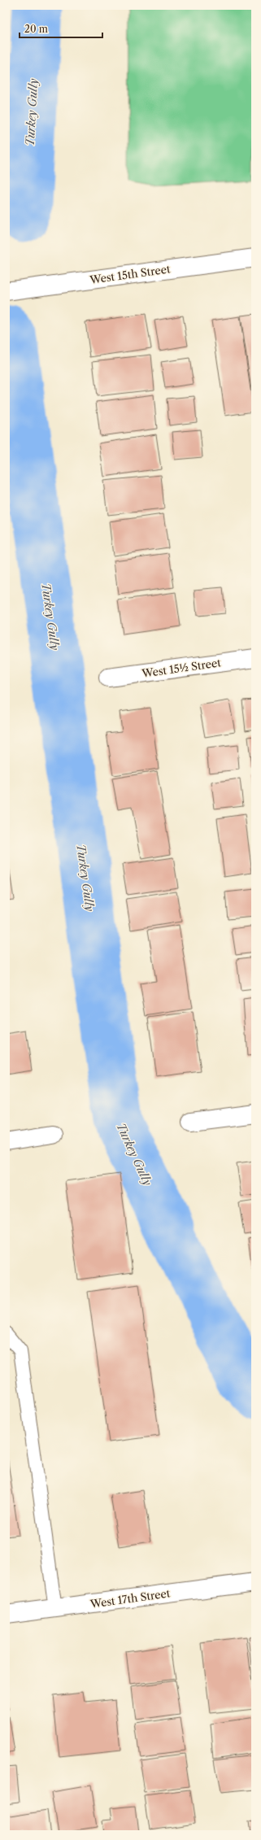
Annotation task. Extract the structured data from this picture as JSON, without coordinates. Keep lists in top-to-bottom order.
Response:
{
  "streets": {
    "street": ["West 15th Street", "West 15½ Street", "West 17th Street"]
  },
  "water": ["Turkey Gully"],
  "scale_bar": "20 m"
}
